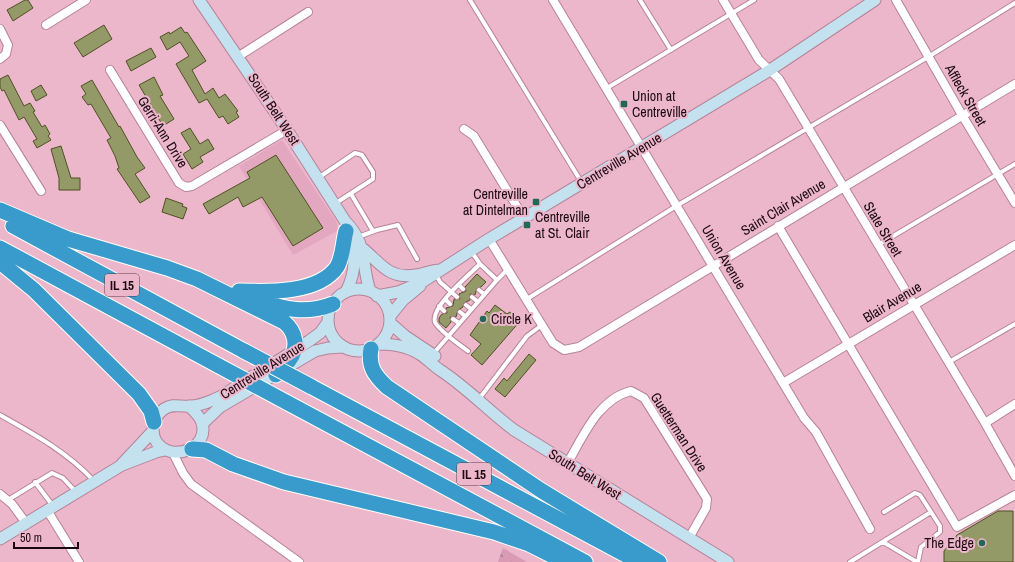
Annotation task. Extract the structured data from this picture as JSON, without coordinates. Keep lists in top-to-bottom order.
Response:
{
  "streets": {
    "highway": ["IL 15"],
    "main road": ["South Belt West", "Centreville Avenue"],
    "street": [
      "Affleck Street",
      "Gerri-Ann Drive",
      "Saint Clair Avenue",
      "State Street",
      "Union Avenue",
      "Blair Avenue",
      "Guetterman Drive"
    ]
  },
  "crossings": [
    ["Affleck Street", "Saint Clair Avenue"],
    ["South Belt West", "Gerri-Ann Drive"],
    ["South Belt West", "Centreville Avenue"],
    ["South Belt West", "Guetterman Drive"],
    ["Centreville Avenue", "State Street"],
    ["Centreville Avenue", "Union Avenue"],
    ["Saint Clair Avenue", "State Street"],
    ["Saint Clair Avenue", "Union Avenue"],
    ["State Street", "Blair Avenue"],
    ["Union Avenue", "Blair Avenue"]
  ],
  "places": {
    "transit": ["Union at Centreville", "Centreville at Dintelman", "Centreville at St. Clair"],
    "other": ["Circle K", "The Edge"]
  },
  "scale_bar": "50 m"
}
